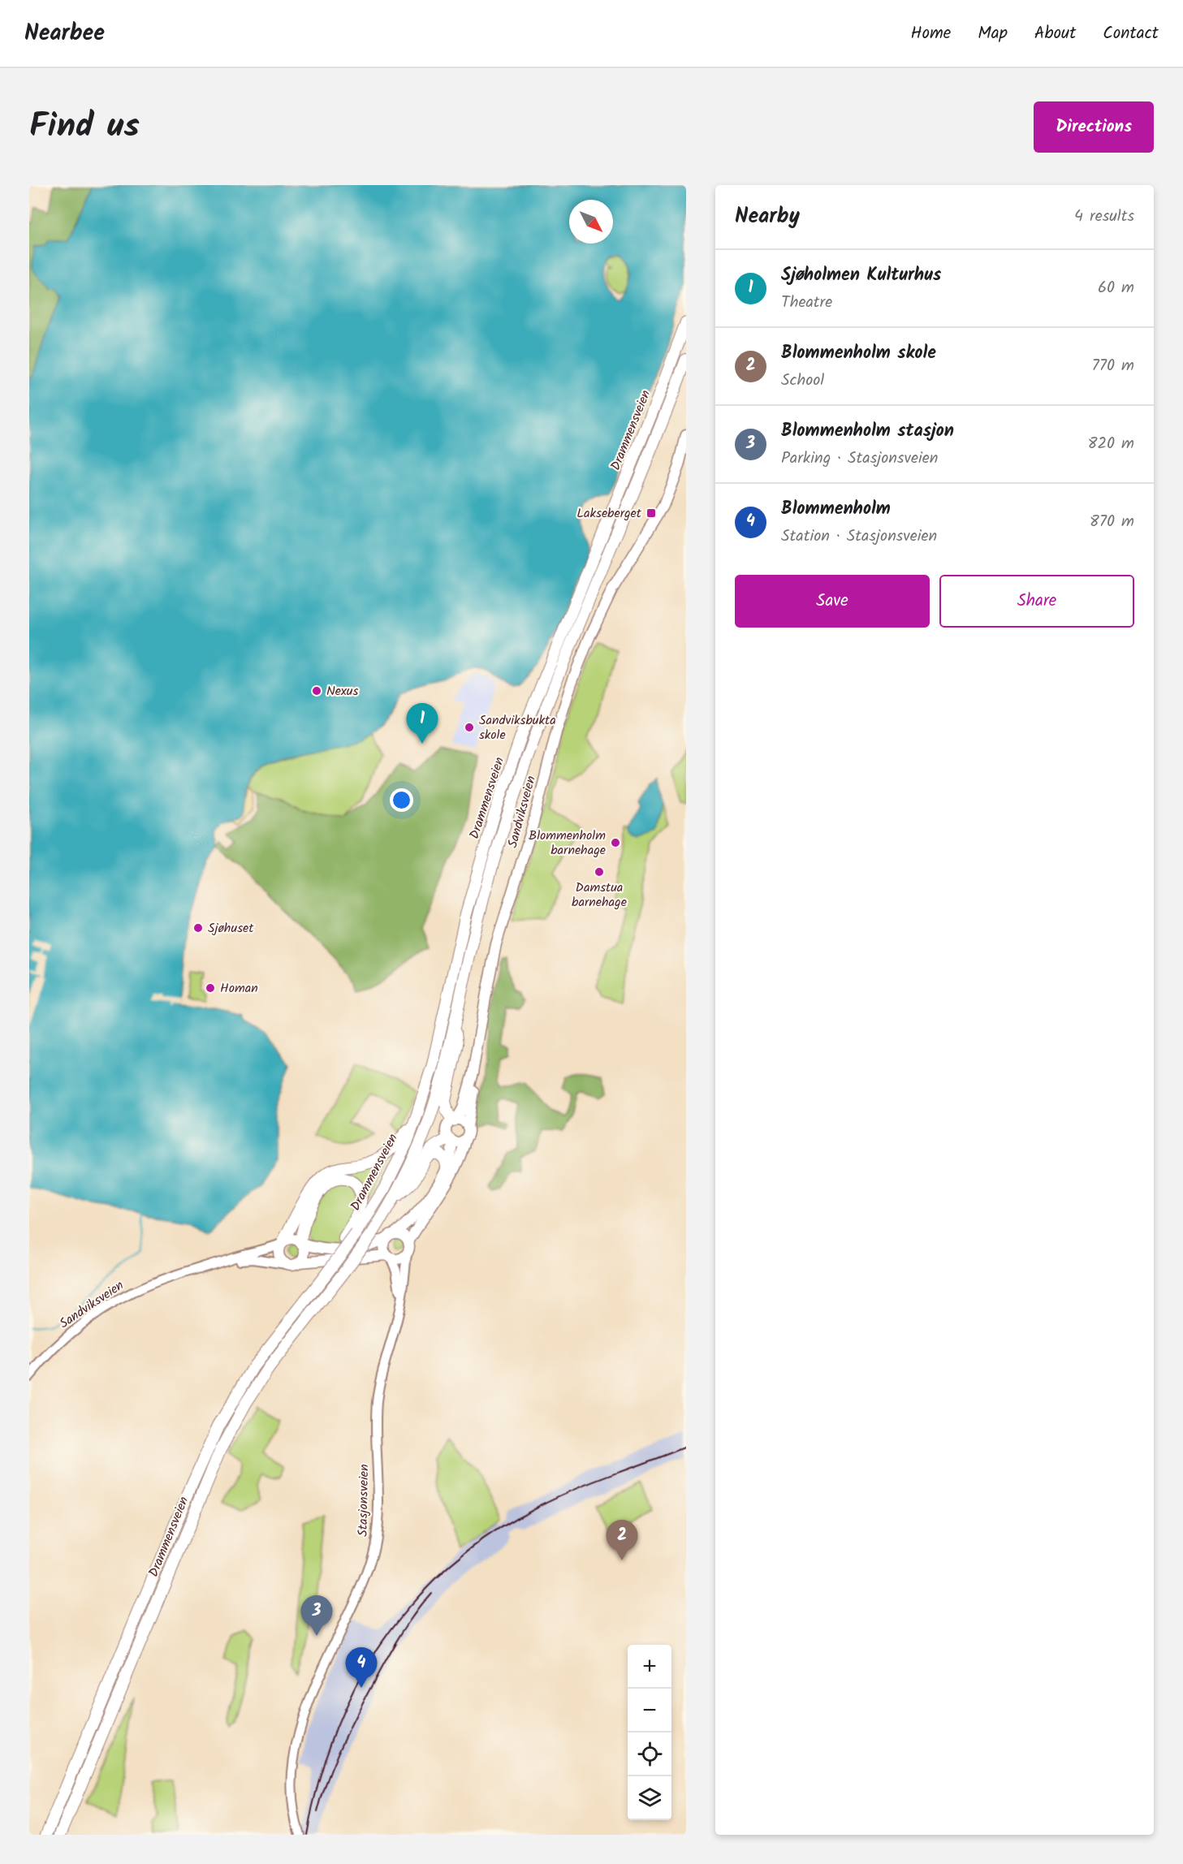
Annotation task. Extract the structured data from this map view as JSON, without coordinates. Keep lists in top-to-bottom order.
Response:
{
  "streets": {
    "highway": ["Drammensveien"],
    "main road": ["Sandviksveien", "Stasjonsveien"]
  },
  "places": {
    "transit": ["Lakseberget"],
    "other": [
      "Nexus",
      "Sandviksbukta skole",
      "Blommenholm barnehage",
      "Damstua barnehage",
      "Sjøhuset",
      "Homan"
    ]
  },
  "north": "bottom right",
  "page": {
    "header": "Nearbee",
    "nav": [
      "Home",
      "Map",
      "About",
      "Contact"
    ],
    "title": "Find us",
    "buttons": [
      "Directions",
      ["Save", "Share"]
    ],
    "heading": ["Nearby", "4 results"],
    "list": [
      {
        "mark": "1",
        "name": "Sjøholmen Kulturhus",
        "note": "Theatre",
        "value": "60 m"
      },
      {
        "mark": "2",
        "name": "Blommenholm skole",
        "note": "School",
        "value": "770 m"
      },
      {
        "mark": "3",
        "name": "Blommenholm stasjon",
        "note": "Parking · Stasjonsveien",
        "value": "820 m"
      },
      {
        "mark": "4",
        "name": "Blommenholm",
        "note": "Station · Stasjonsveien",
        "value": "870 m"
      }
    ],
    "pins": [
      "1",
      "2",
      "3",
      "4"
    ],
    "map_buttons": ["+", "−"]
  }
}
